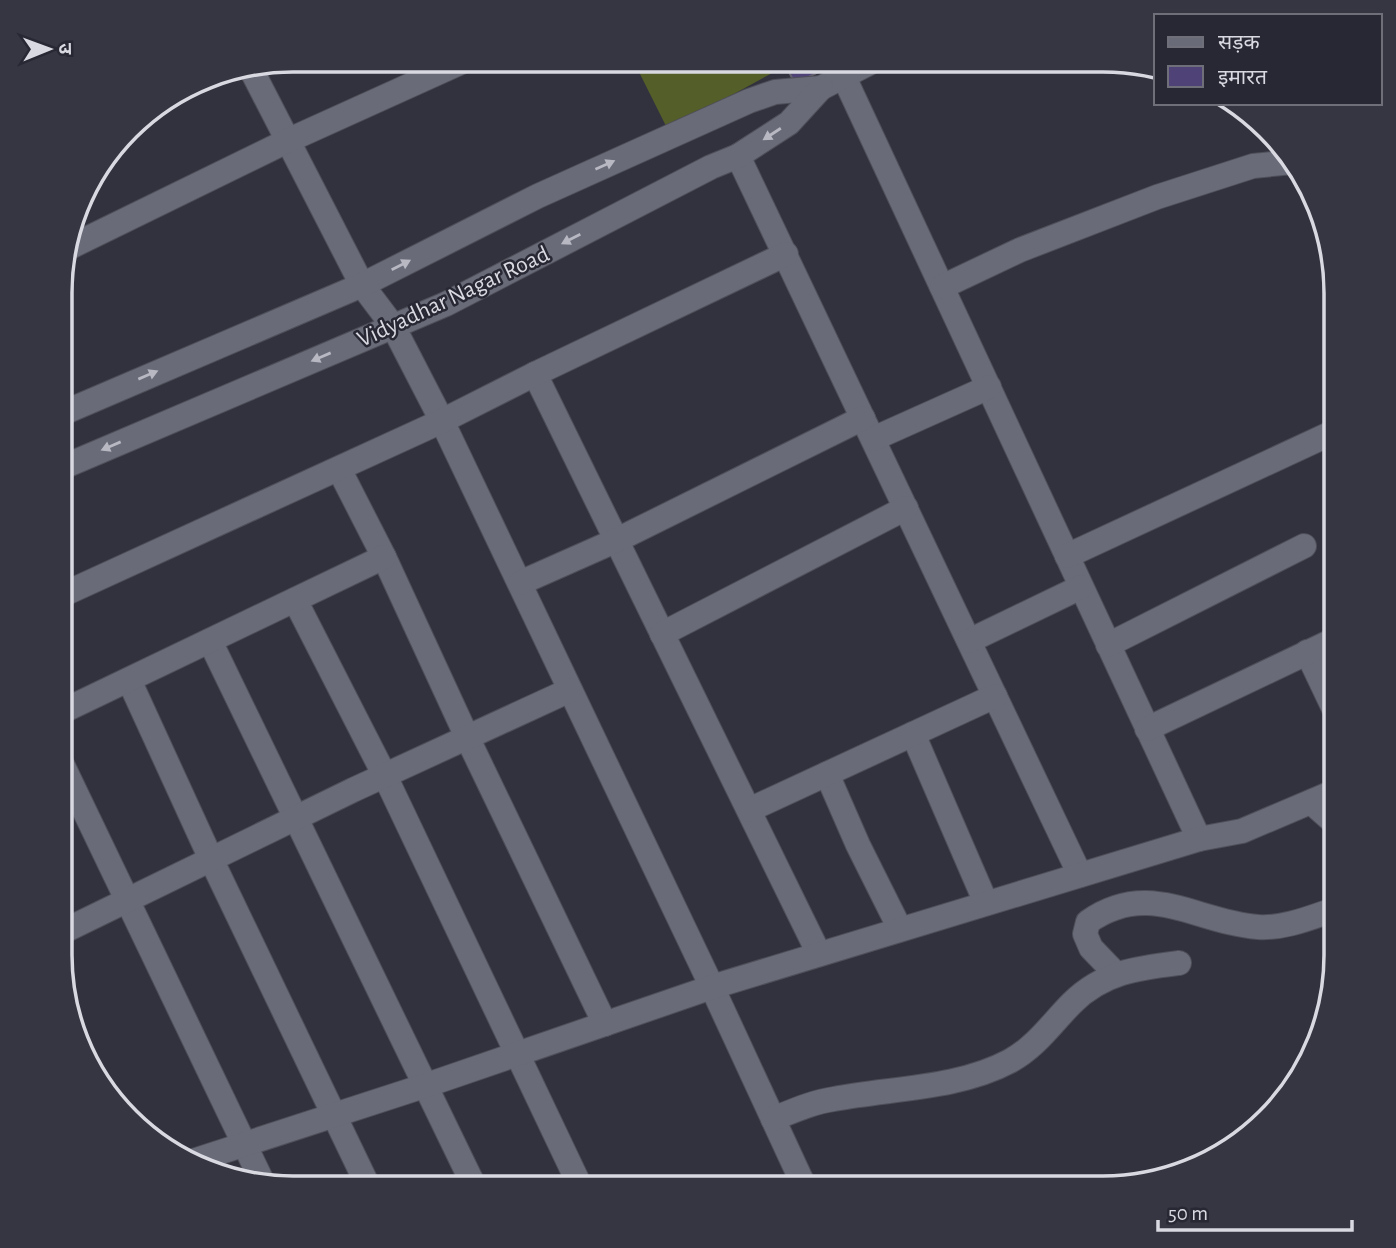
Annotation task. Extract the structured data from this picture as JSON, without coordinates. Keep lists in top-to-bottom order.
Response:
{
  "streets": {
    "street": ["Vidyadhar Nagar Road"]
  },
  "legend": ["सड़क", "इमारत"],
  "scale_bar": "50 m",
  "north": "right"
}
